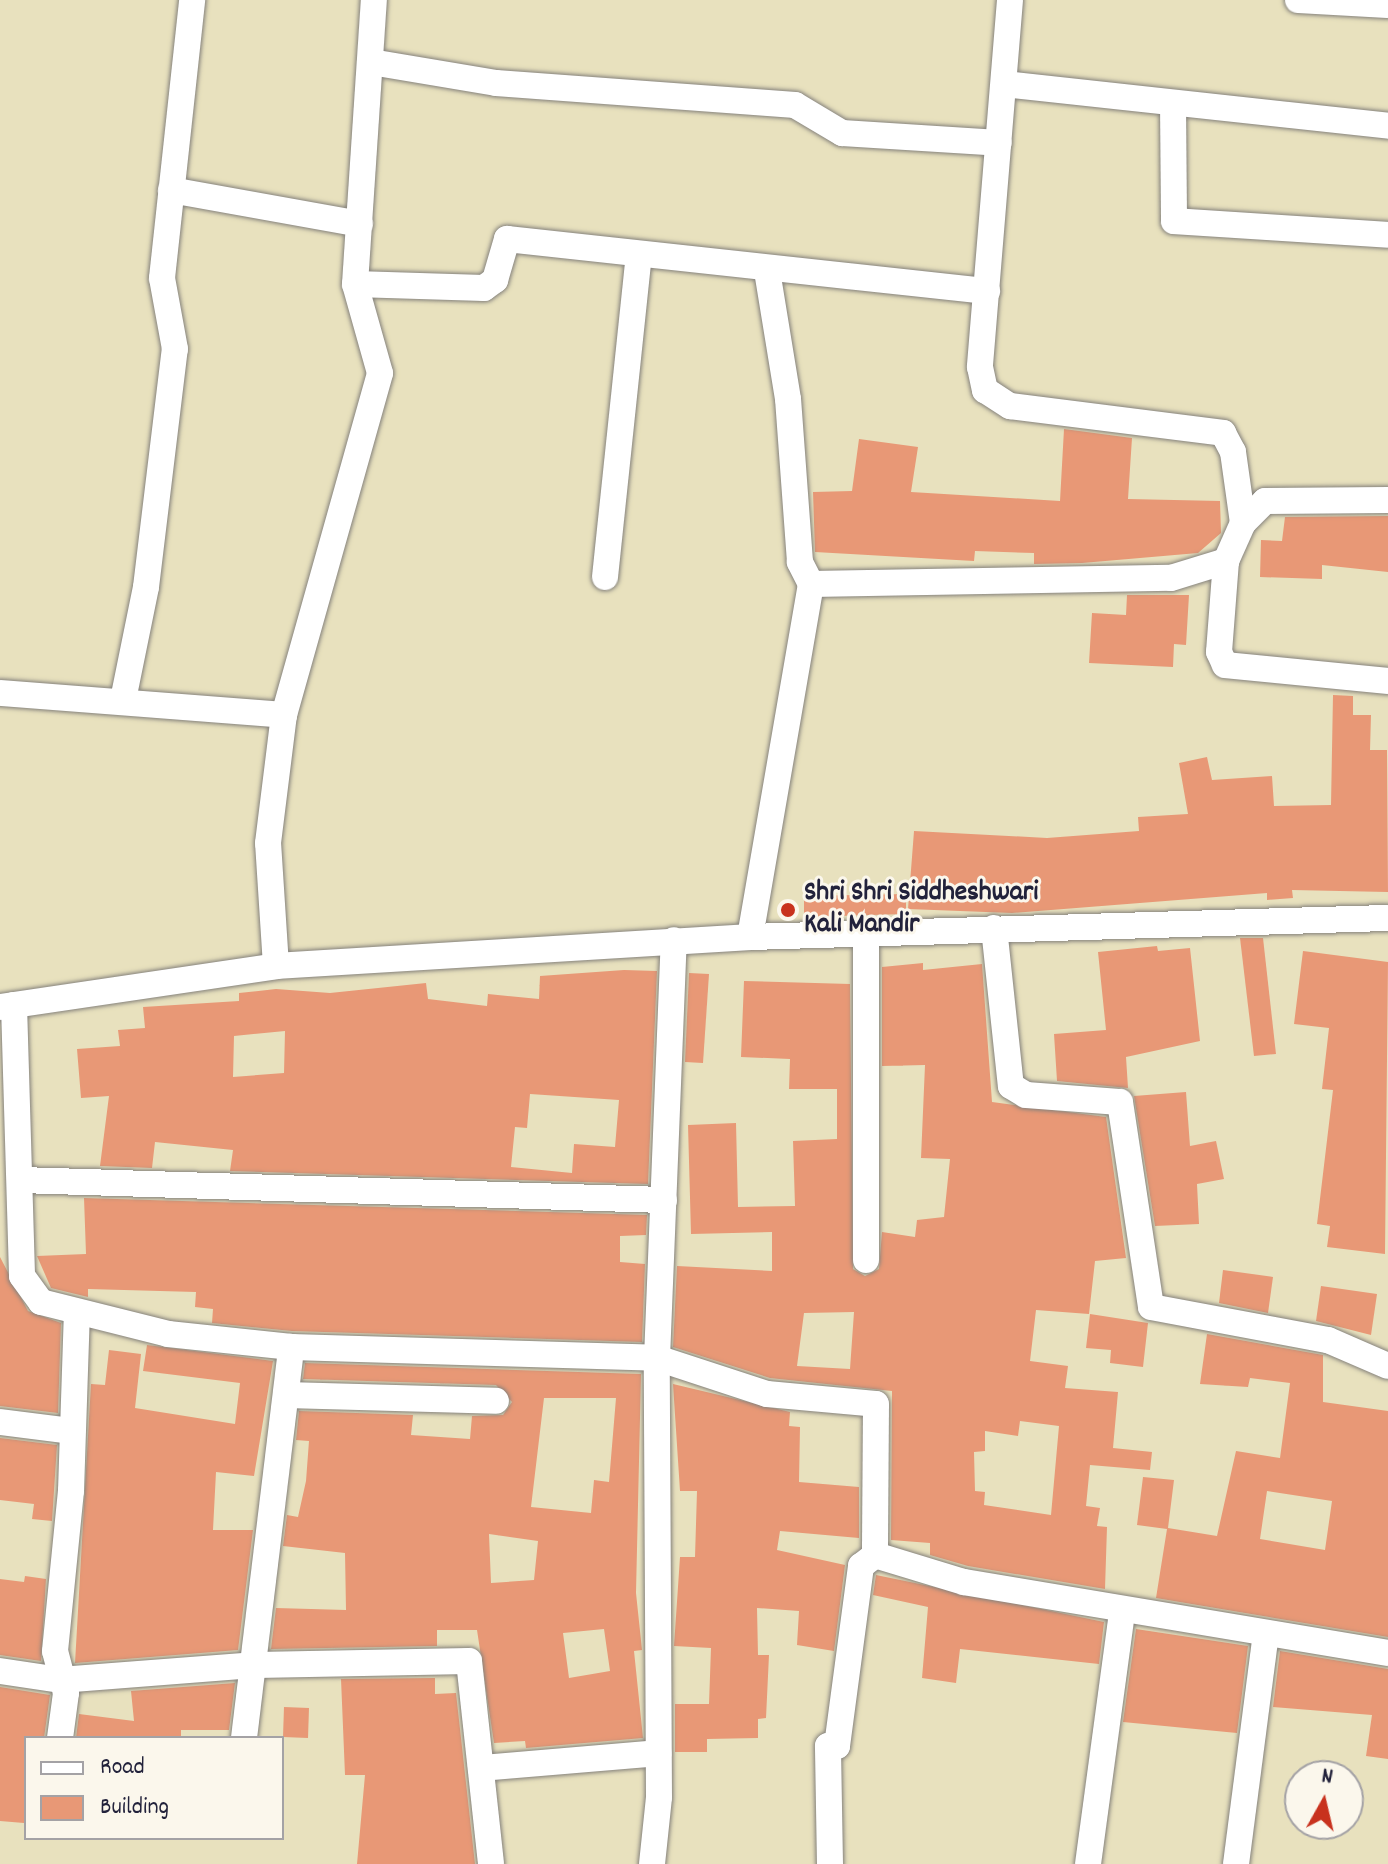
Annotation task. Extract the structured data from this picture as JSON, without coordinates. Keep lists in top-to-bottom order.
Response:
{
  "places": ["Shri Shri Siddheshwari Kali Mandir"],
  "legend": ["Road", "Building"],
  "north": "top"
}
